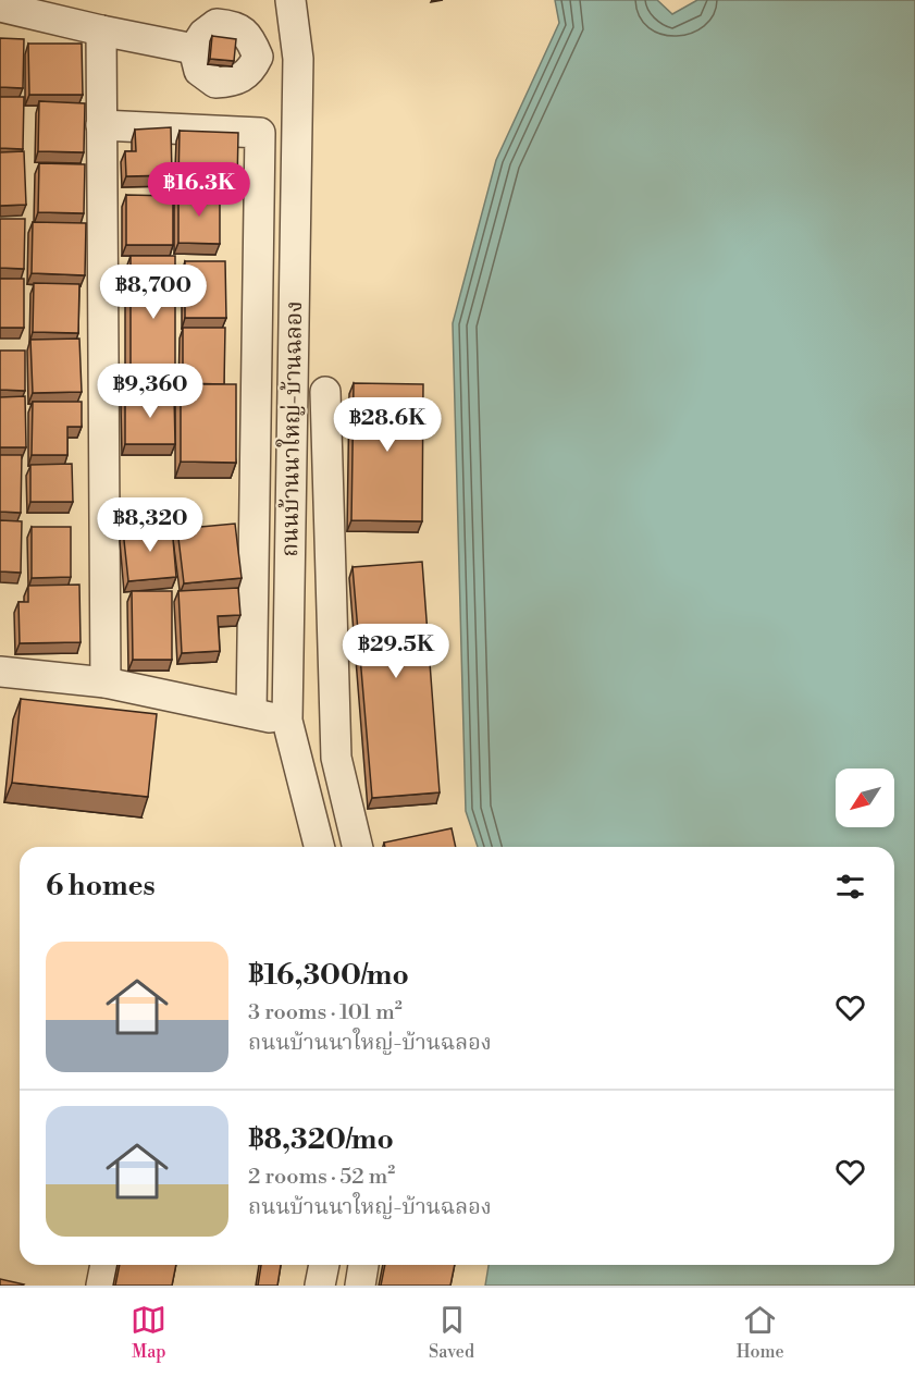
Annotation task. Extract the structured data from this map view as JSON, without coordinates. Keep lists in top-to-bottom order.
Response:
{
  "streets": {
    "street": ["ถนนบ้านนาใหญ่-บ้านฉลอง"]
  },
  "north": "bottom left",
  "page": {
    "price": [
      "฿16.3K",
      "฿8,700",
      "฿9,360",
      "฿28.6K",
      "฿8,320",
      "฿29.5K"
    ],
    "heading": "6 homes",
    "list": [
      {
        "name": "฿16,300/mo",
        "note": "3 rooms · 101 m² · ถนนบ้านนาใหญ่-บ้านฉลอง"
      },
      {
        "name": "฿8,320/mo",
        "note": "2 rooms · 52 m² · ถนนบ้านนาใหญ่-บ้านฉลอง"
      }
    ],
    "tabs": ["Map", "Saved", "Home"]
  }
}
